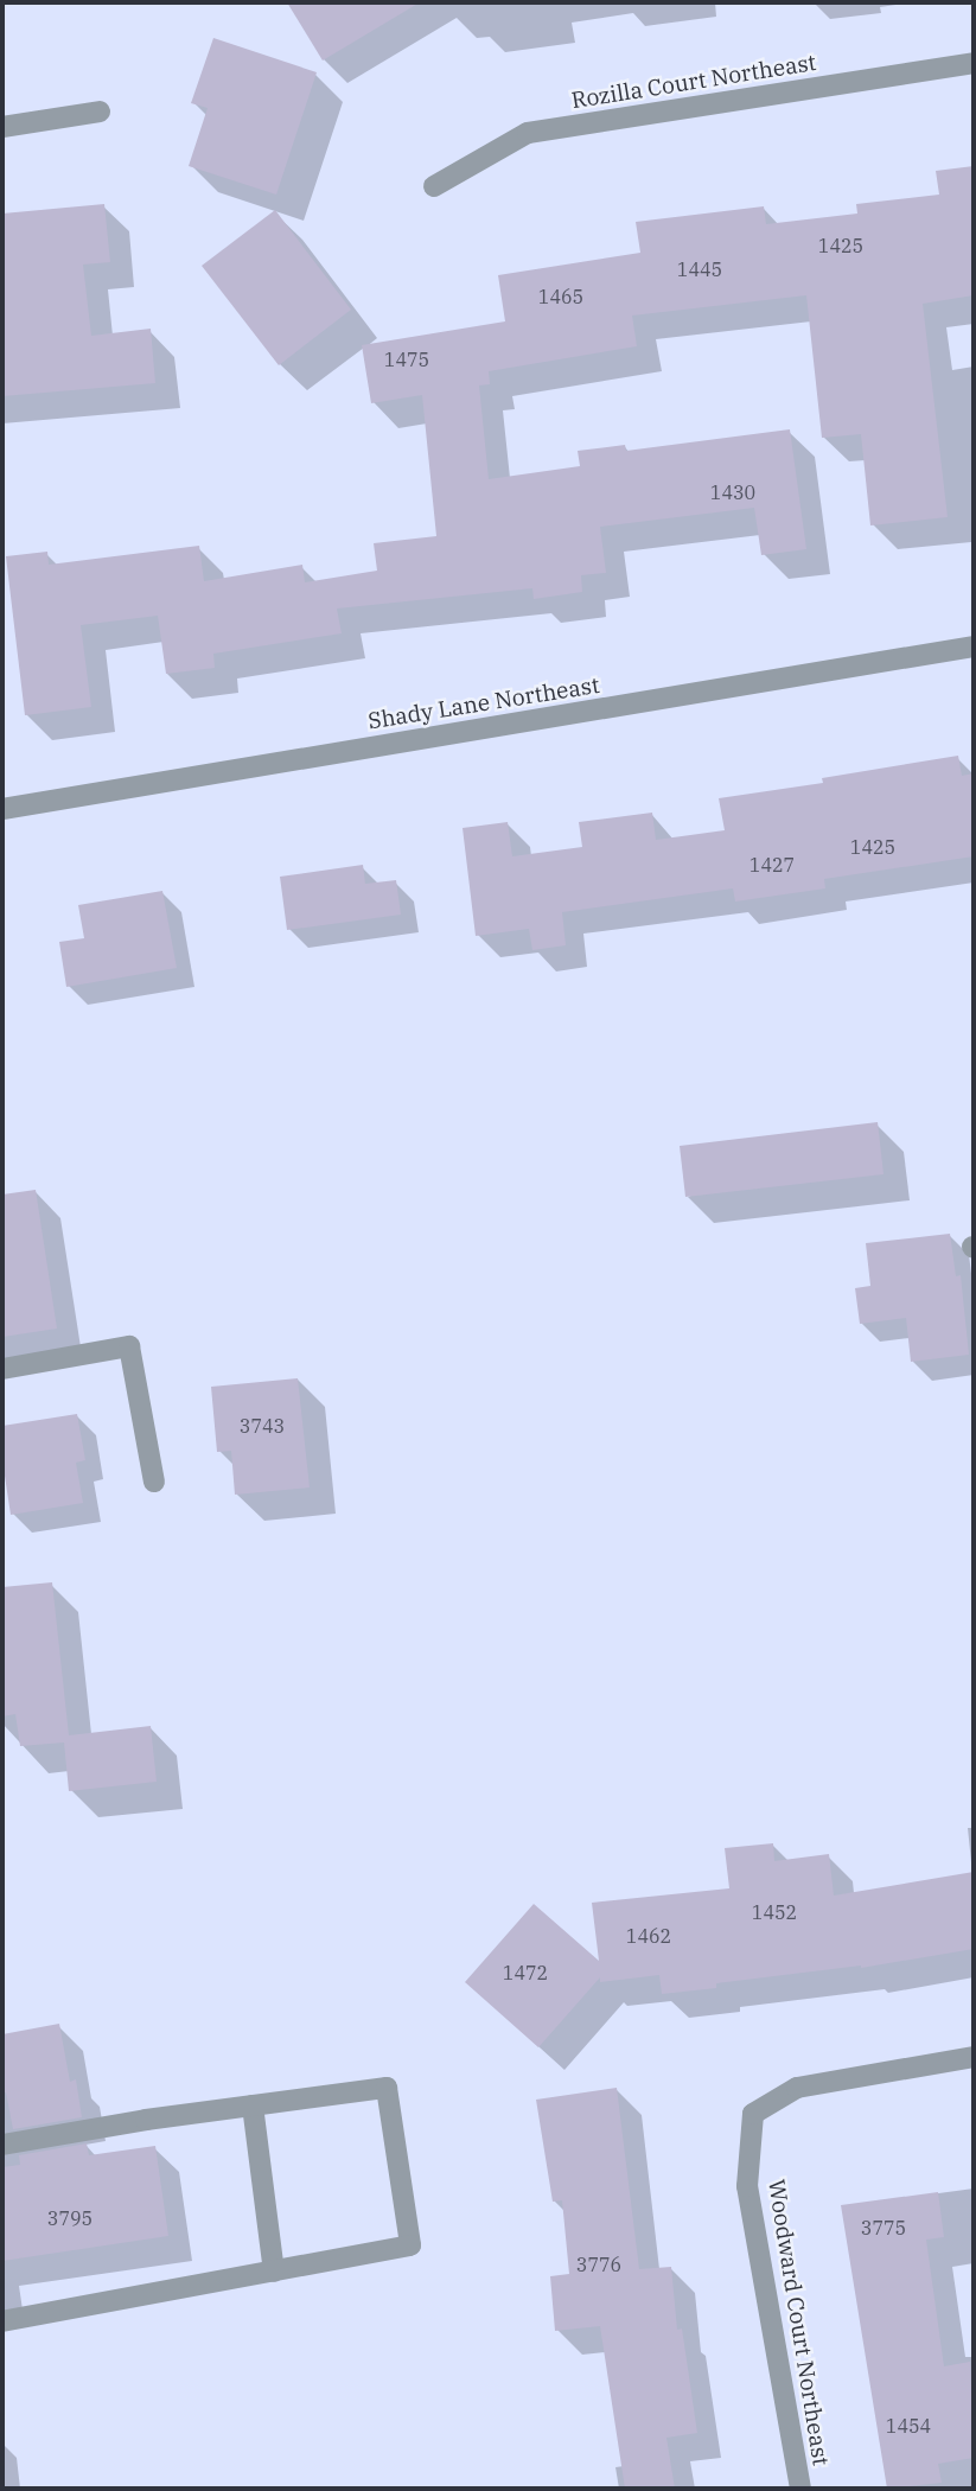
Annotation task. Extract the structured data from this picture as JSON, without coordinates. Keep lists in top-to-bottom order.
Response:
{
  "streets": {
    "street": ["Rozilla Court Northeast", "Shady Lane Northeast", "Woodward Court Northeast"]
  },
  "house_numbers": [
    "1425",
    "1445",
    "1465",
    "1475",
    "1430",
    "1425",
    "1427",
    "3743",
    "1452",
    "1462",
    "1472",
    "3795",
    "3775",
    "3776",
    "1454"
  ]
}
